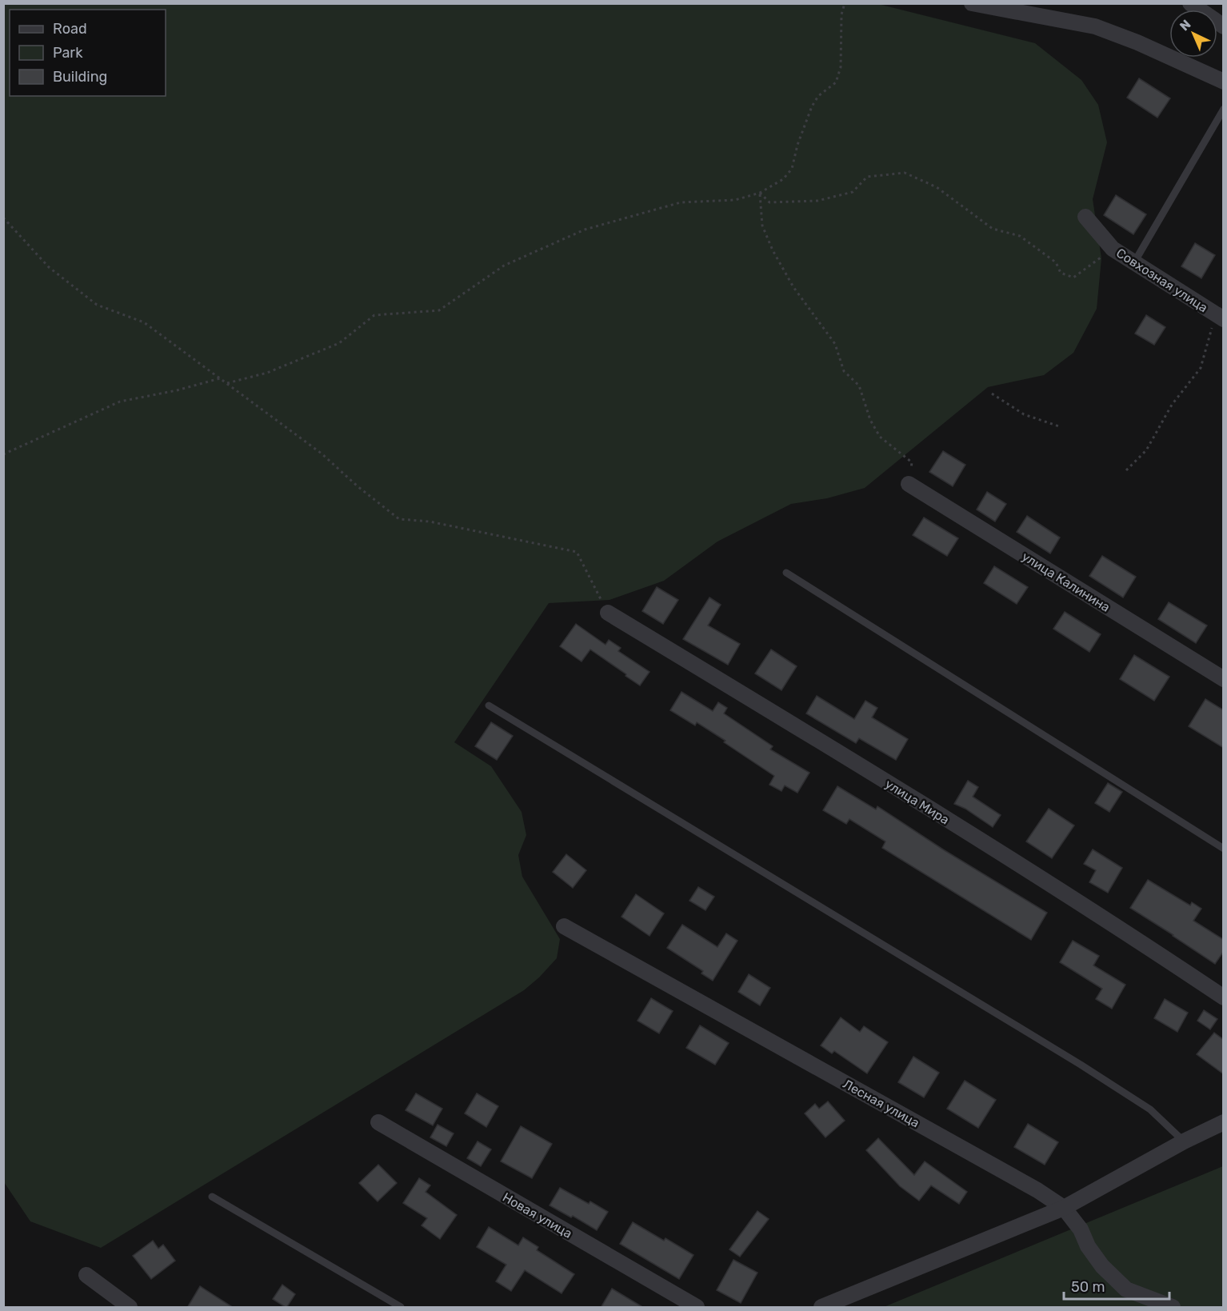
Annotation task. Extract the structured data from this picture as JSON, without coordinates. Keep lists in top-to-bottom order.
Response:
{
  "streets": {
    "street": [
      "Совхозная улица",
      "улица Калинина",
      "улица Мира",
      "Лесная улица",
      "Новая улица"
    ]
  },
  "legend": ["Road", "Park", "Building"],
  "scale_bar": "50 m",
  "north": "top left"
}
